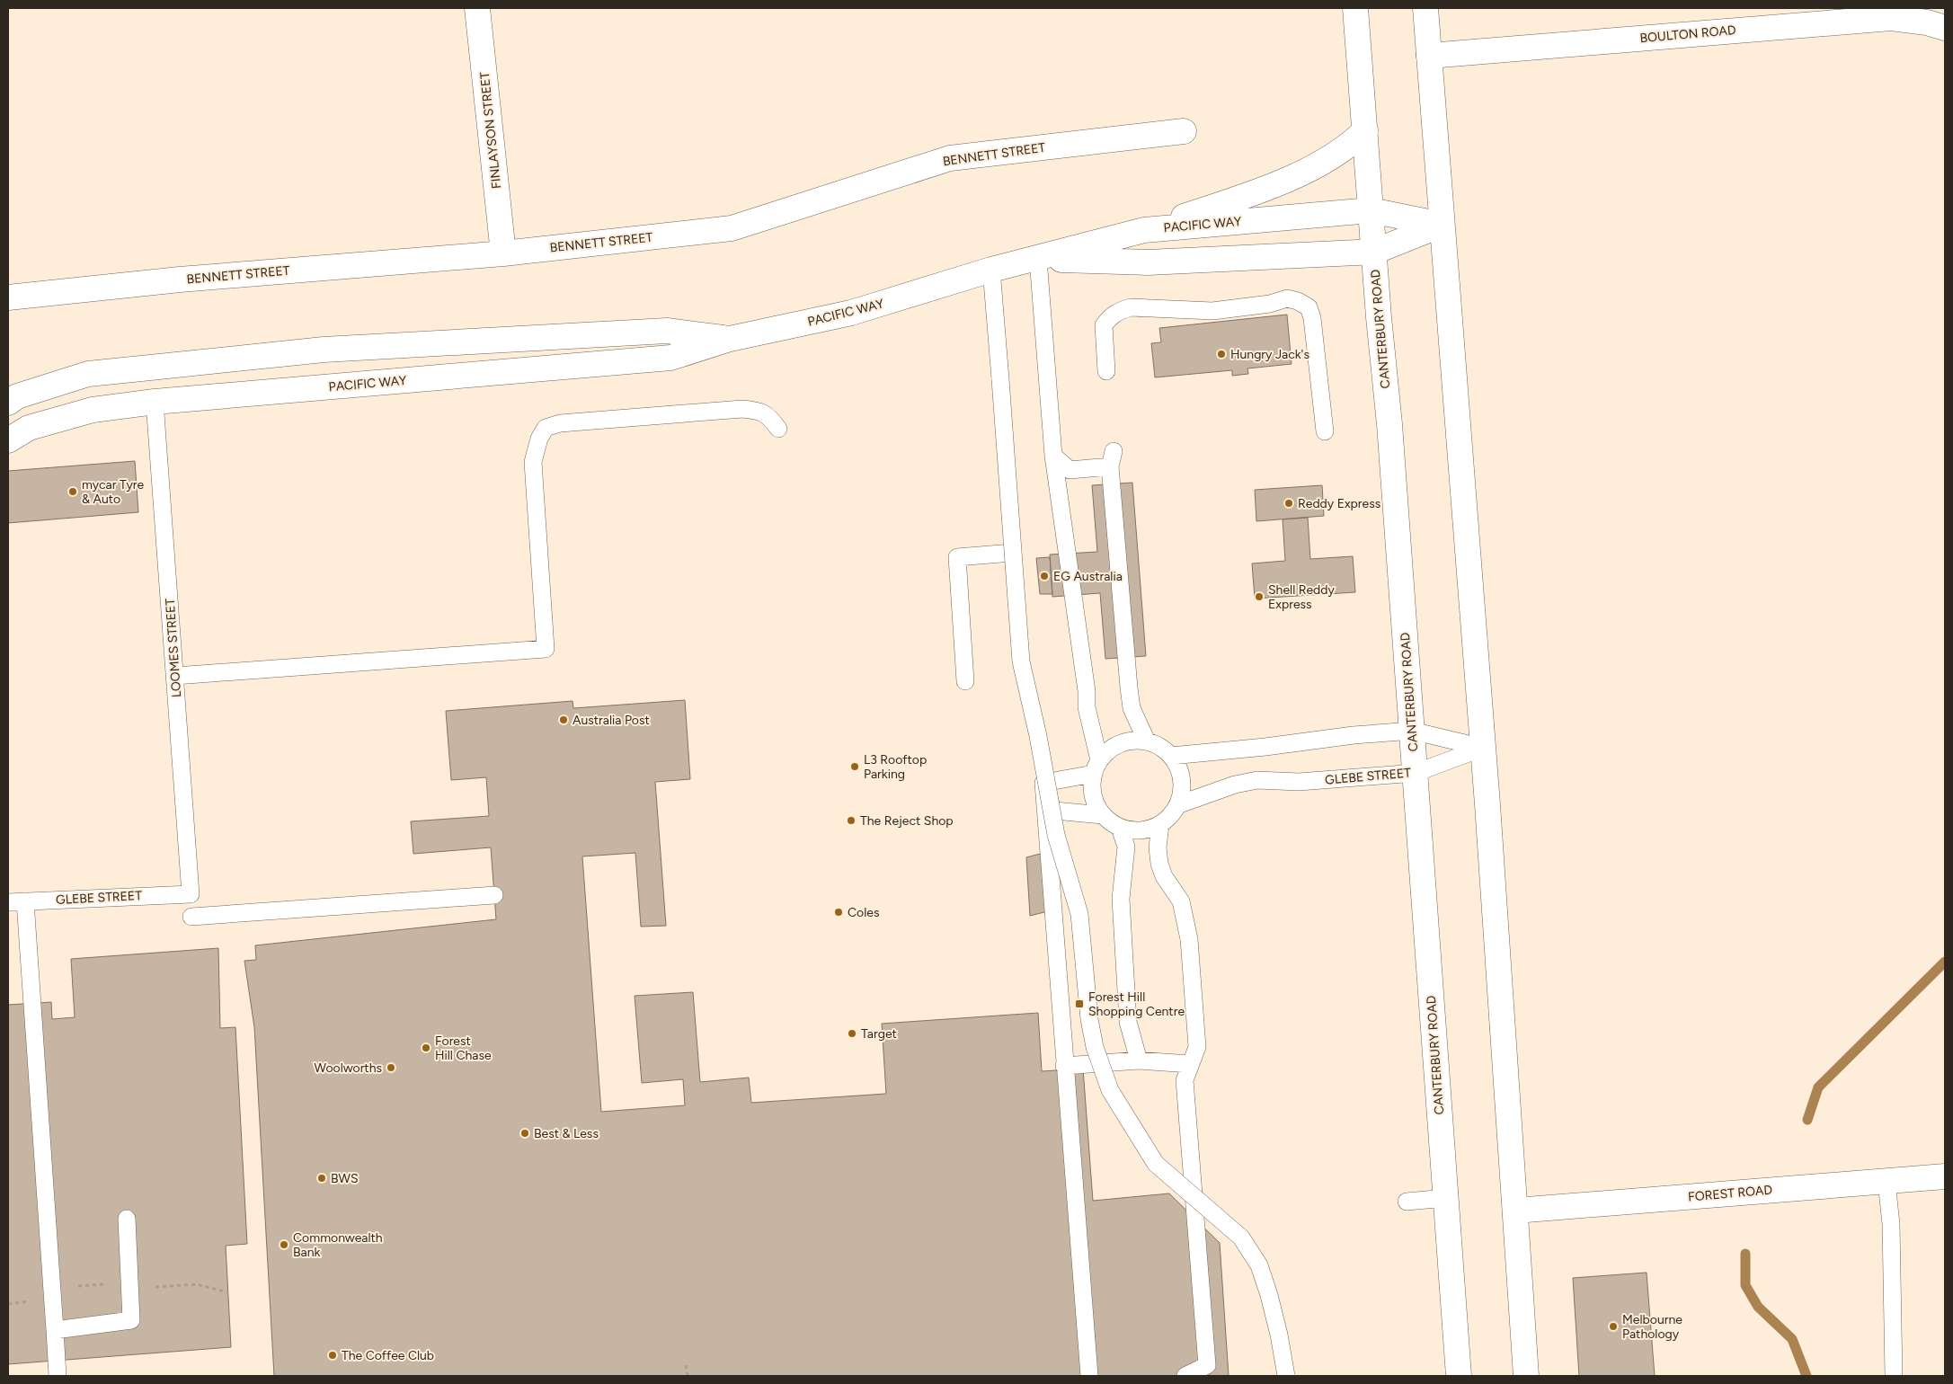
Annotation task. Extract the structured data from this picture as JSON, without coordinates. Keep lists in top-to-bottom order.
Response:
{
  "streets": {
    "street": [
      "BOULTON ROAD",
      "FINLAYSON STREET",
      "BENNETT STREET",
      "PACIFIC WAY",
      "CANTERBURY ROAD",
      "FOREST ROAD"
    ],
    "lane": ["LOOMES STREET", "GLEBE STREET"]
  },
  "crossings": [
    ["FINLAYSON STREET", "BENNETT STREET"],
    ["PACIFIC WAY", "CANTERBURY ROAD"],
    ["PACIFIC WAY", "LOOMES STREET"],
    ["CANTERBURY ROAD", "GLEBE STREET"],
    ["LOOMES STREET", "GLEBE STREET"]
  ],
  "places": {
    "other": [
      "Hungry Jack's",
      "mycar Tyre & Auto",
      "Reddy Express",
      "EG Australia",
      "Shell Reddy Express",
      "Australia Post",
      "L3 Rooftop Parking",
      "The Reject Shop",
      "Coles",
      "Target",
      "Forest Hill Chase",
      "Woolworths",
      "Best & Less",
      "BWS",
      "Commonwealth Bank",
      "Melbourne Pathology",
      "The Coffee Club"
    ],
    "transit": ["Forest Hill Shopping Centre"]
  }
}
